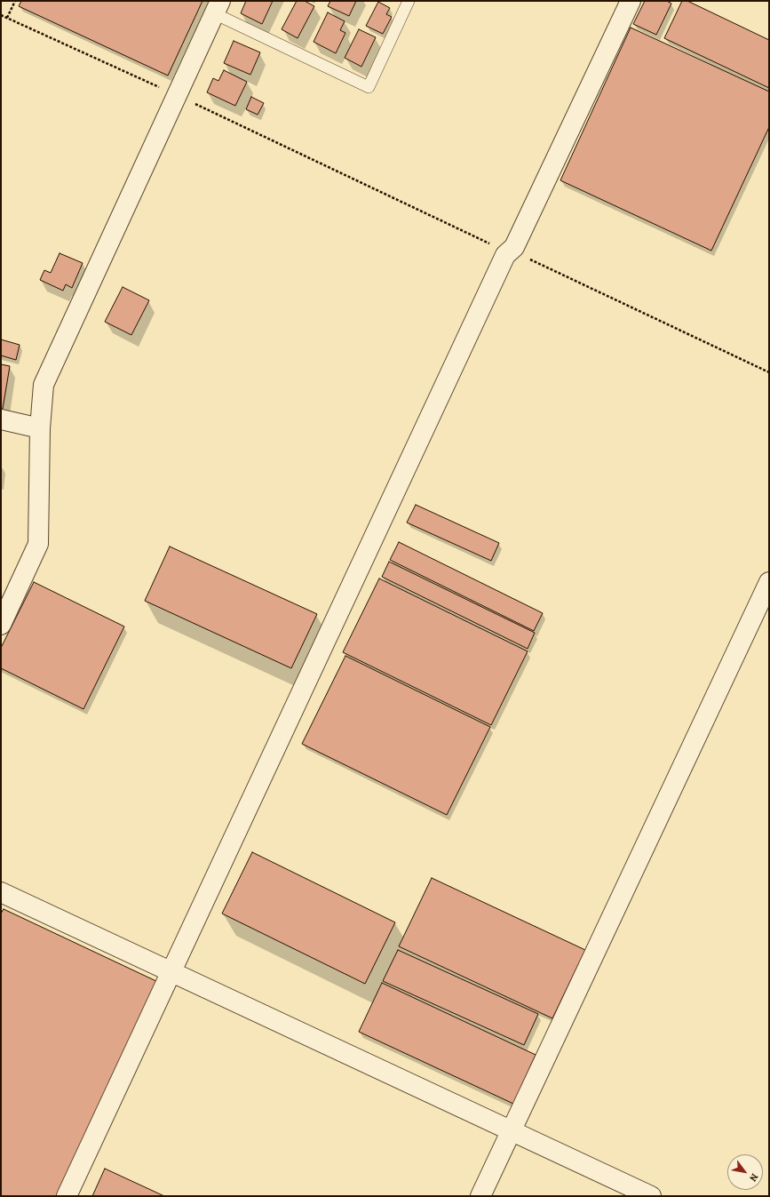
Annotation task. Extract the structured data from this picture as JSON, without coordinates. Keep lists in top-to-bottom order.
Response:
{
  "north": "bottom right"
}
